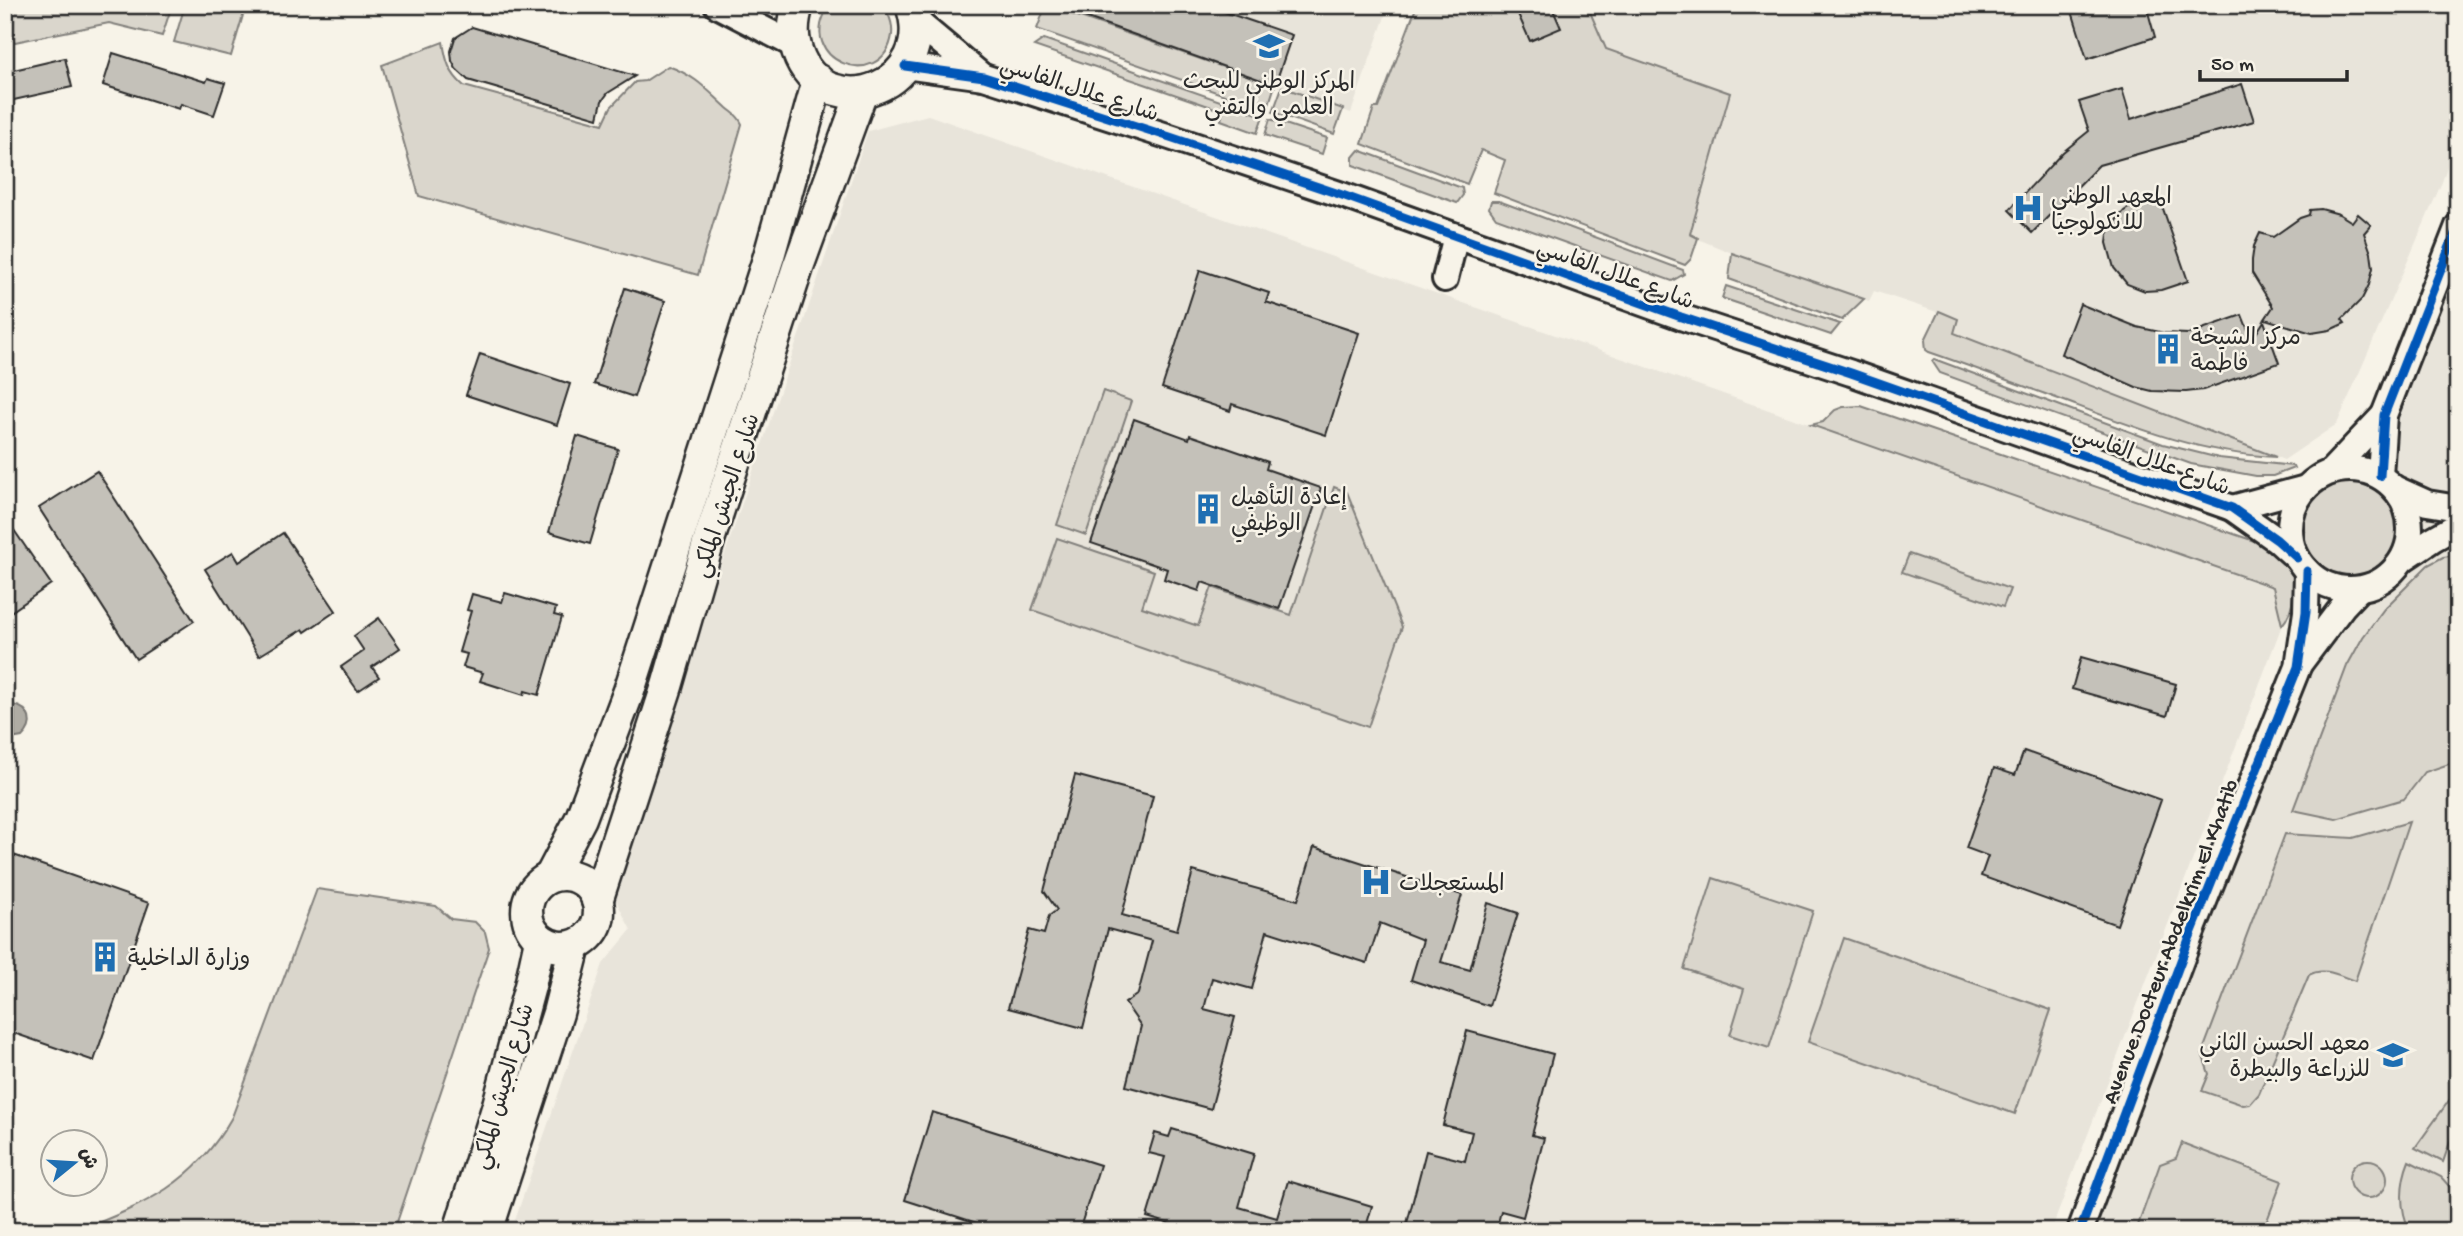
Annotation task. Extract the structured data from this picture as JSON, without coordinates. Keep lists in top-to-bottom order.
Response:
{
  "streets": {
    "main road": ["شارع الجيش الملكي"],
    "street": ["شارع علال الفاسي", "Avenue Docteur Abdelkrim El Khatib"]
  },
  "places": {
    "school or university": ["المركز الوطني للبحث العلمي والتقني", "معهد الحسن الثاني للزراعة والبيطرة"],
    "hospital": ["المعهد الوطني للانكولوجيا", "المستعجلات"],
    "building": ["مركز الشيخة فاطمة", "إعادة التأهيل الوظيفي", "وزارة الداخلية"]
  },
  "scale_bar": "50 m",
  "north": "right"
}
